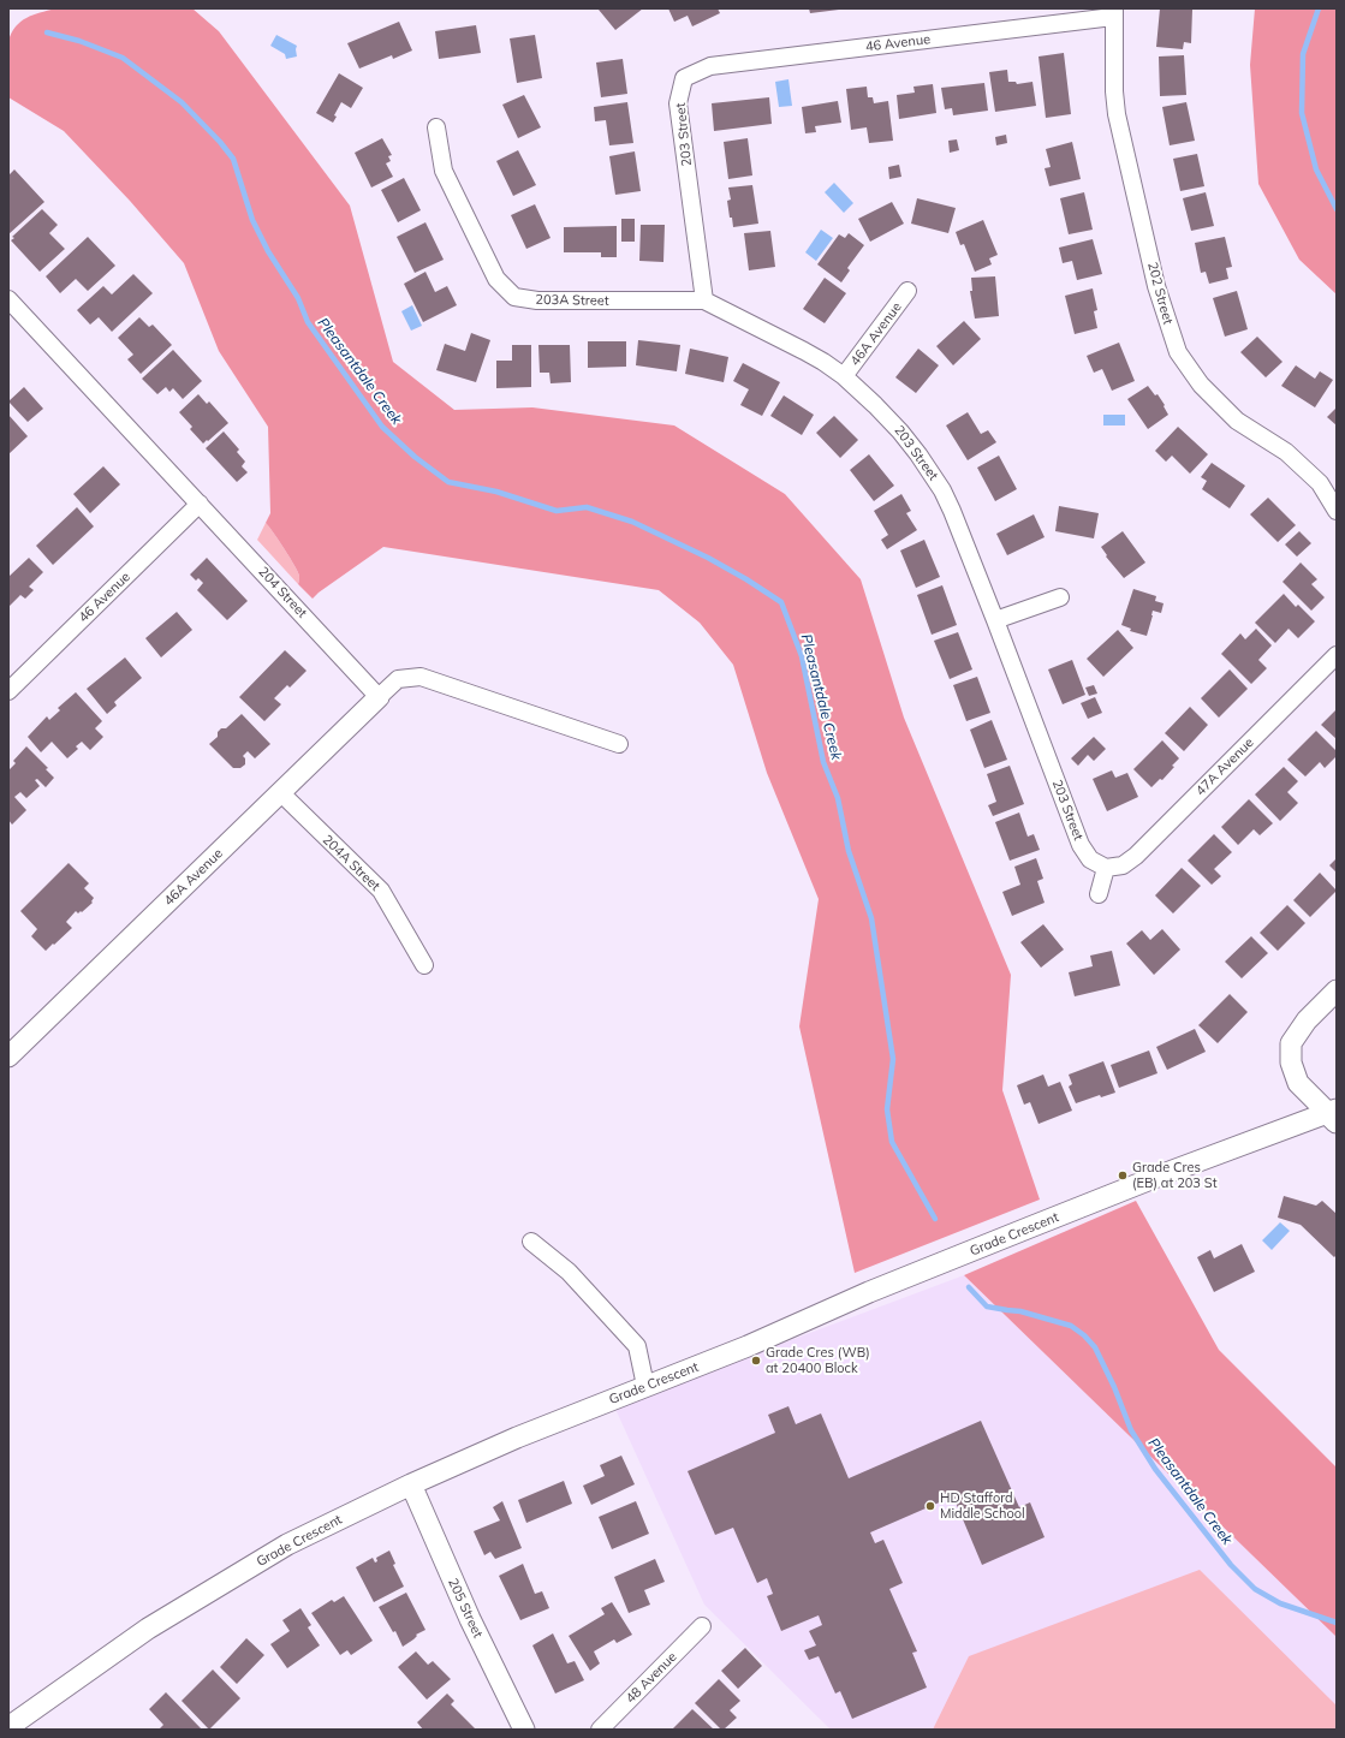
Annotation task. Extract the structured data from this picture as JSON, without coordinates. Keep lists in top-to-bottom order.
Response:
{
  "streets": {
    "street": [
      "46 Avenue",
      "203 Street",
      "202 Street",
      "203A Street",
      "46A Avenue",
      "204 Street",
      "47A Avenue",
      "204A Street",
      "Grade Crescent",
      "205 Street",
      "48 Avenue"
    ]
  },
  "crossings": [
    ["46 Avenue", "203 Street"],
    ["46 Avenue", "202 Street"],
    ["46 Avenue", "204 Street"],
    ["203 Street", "203A Street"],
    ["203 Street", "46A Avenue"],
    ["203 Street", "47A Avenue"],
    ["46A Avenue", "204 Street"],
    ["46A Avenue", "204A Street"],
    ["Grade Crescent", "205 Street"]
  ],
  "water": ["Pleasantdale Creek"],
  "places": ["Grade Cres (EB) at 203 St", "Grade Cres (WB) at 20400 Block", "HD Stafford Middle School"]
}
